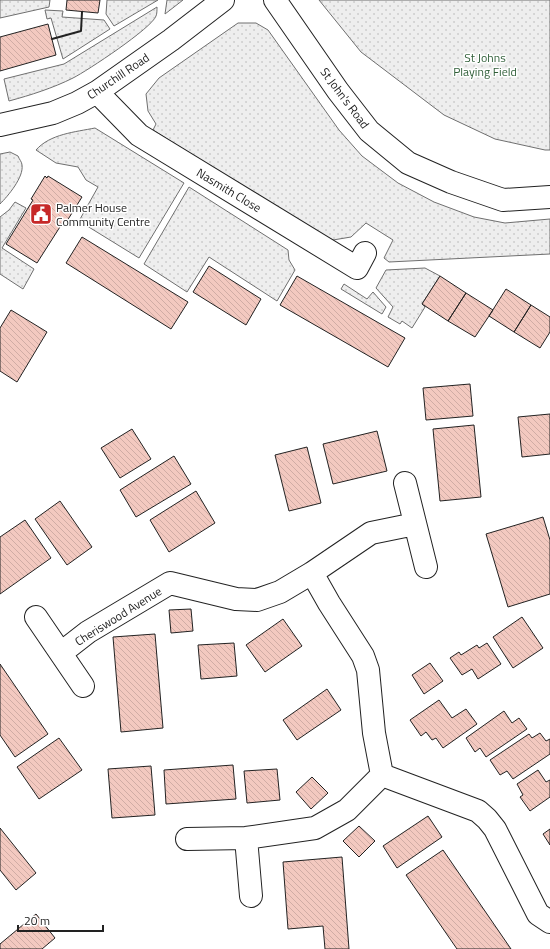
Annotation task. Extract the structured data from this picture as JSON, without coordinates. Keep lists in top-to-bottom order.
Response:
{
  "streets": {
    "street": [
      "Churchill Road",
      "St John's Road",
      "Nasmith Close",
      "Cheriswood Avenue"
    ]
  },
  "crossings": [
    ["Churchill Road", "Nasmith Close"]
  ],
  "parks": ["St Johns Playing Field"],
  "places": {
    "public building": ["Palmer House Community Centre"]
  },
  "scale_bar": "20 m"
}
